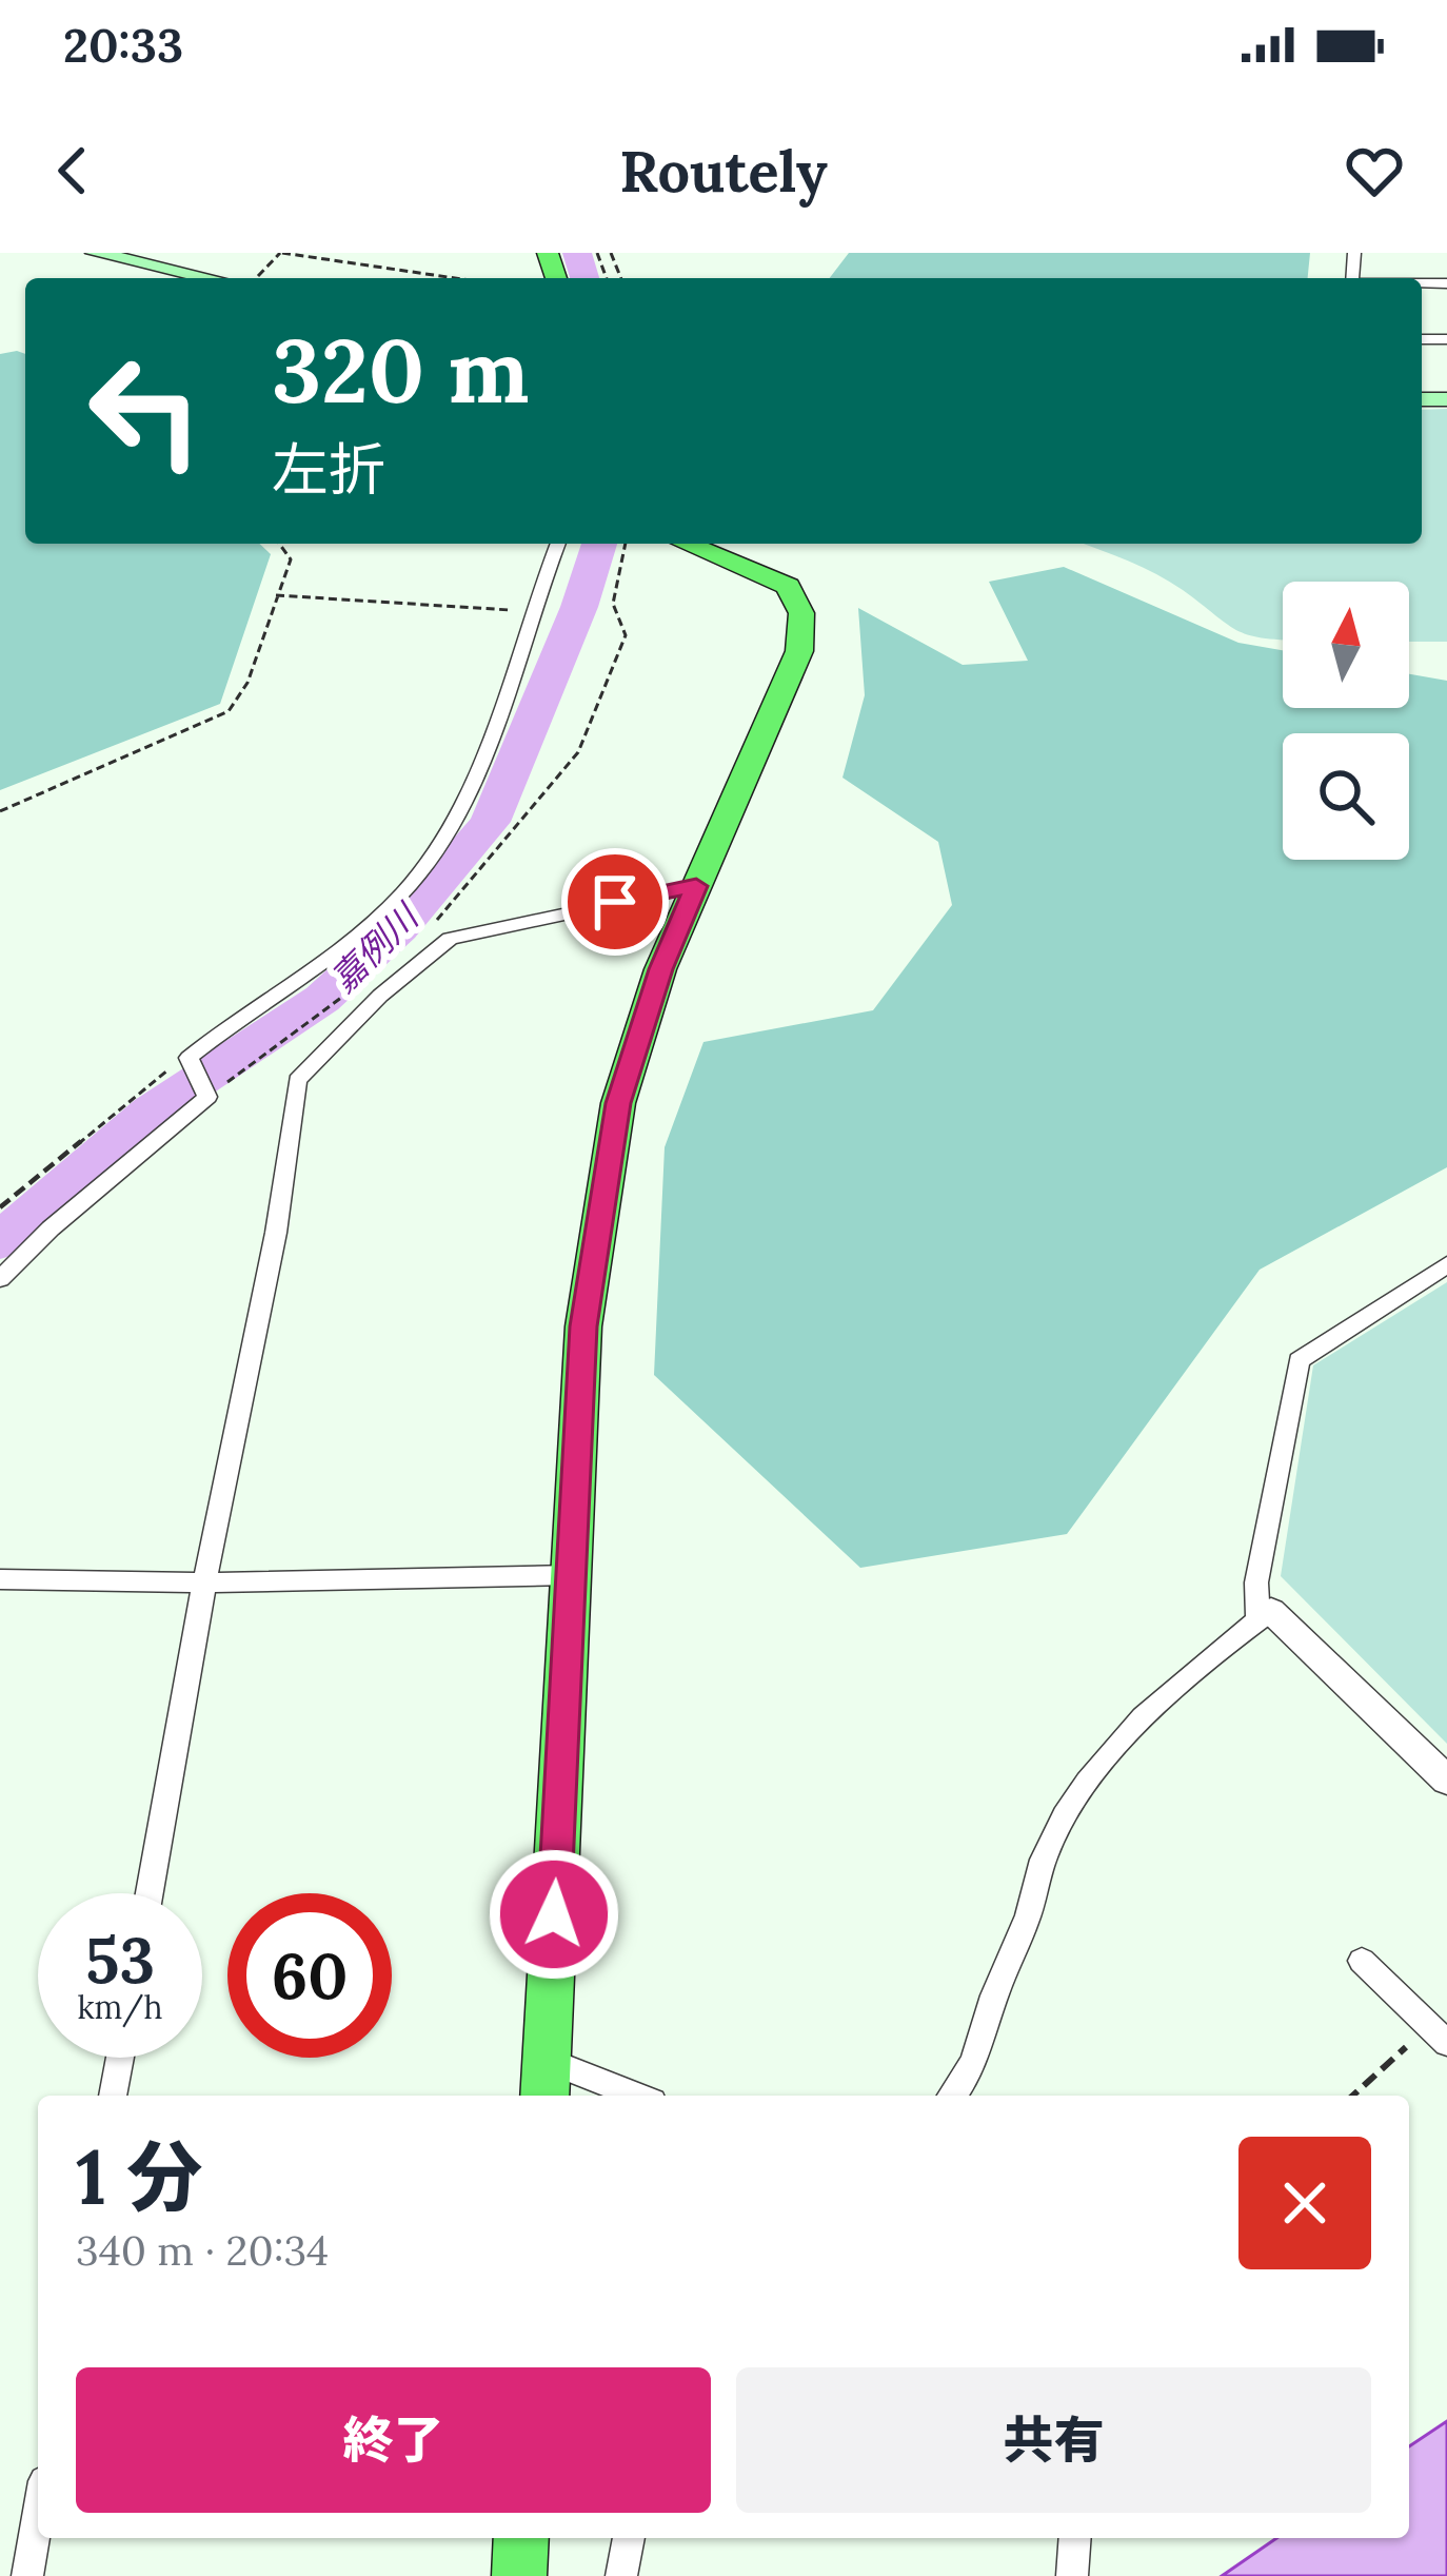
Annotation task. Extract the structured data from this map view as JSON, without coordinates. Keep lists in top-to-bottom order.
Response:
{
  "water": ["嘉例川"],
  "north": "top",
  "page": {
    "status": "20:33",
    "header": "Routely",
    "turn": ["320 m", "左折"],
    "speed": "53 km/h",
    "limit": "60",
    "heading": ["1 分", "340 m · 20:34"],
    "buttons": ["終了", "共有"]
  }
}
